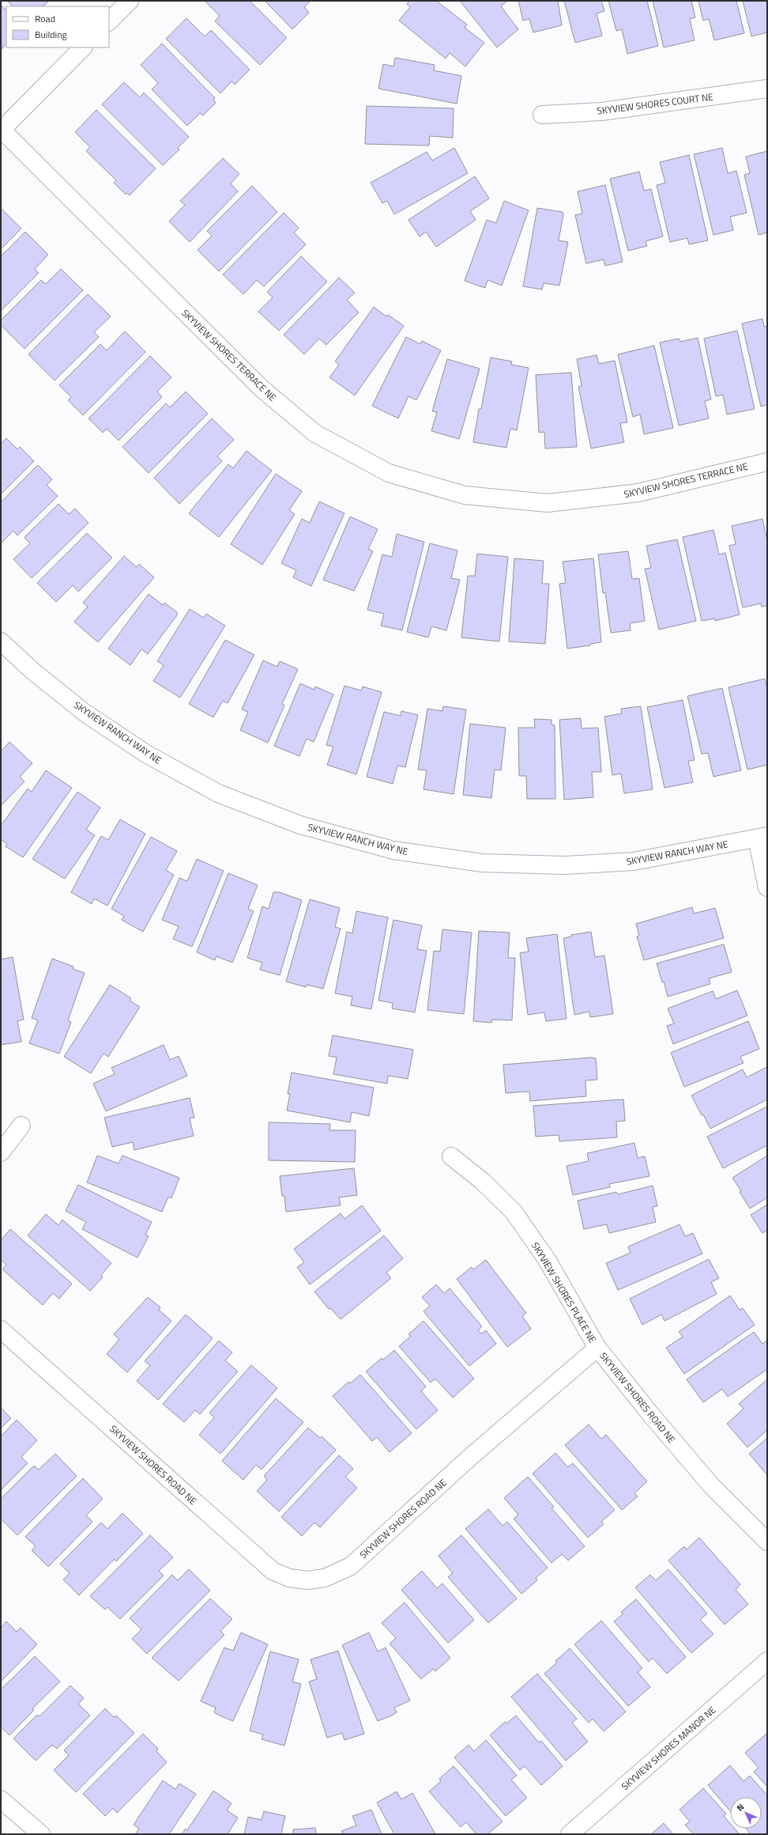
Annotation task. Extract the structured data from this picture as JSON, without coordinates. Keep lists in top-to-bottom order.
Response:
{
  "streets": {
    "street": [
      "SKYVIEW SHORES COURT NE",
      "SKYVIEW SHORES TERRACE NE",
      "SKYVIEW RANCH WAY NE",
      "SKYVIEW SHORES PLACE NE",
      "SKYVIEW SHORES ROAD NE",
      "SKYVIEW SHORES MANOR NE"
    ]
  },
  "crossings": [
    ["SKYVIEW SHORES PLACE NE", "SKYVIEW SHORES ROAD NE"]
  ],
  "legend": ["Road", "Building"],
  "north": "top left"
}
